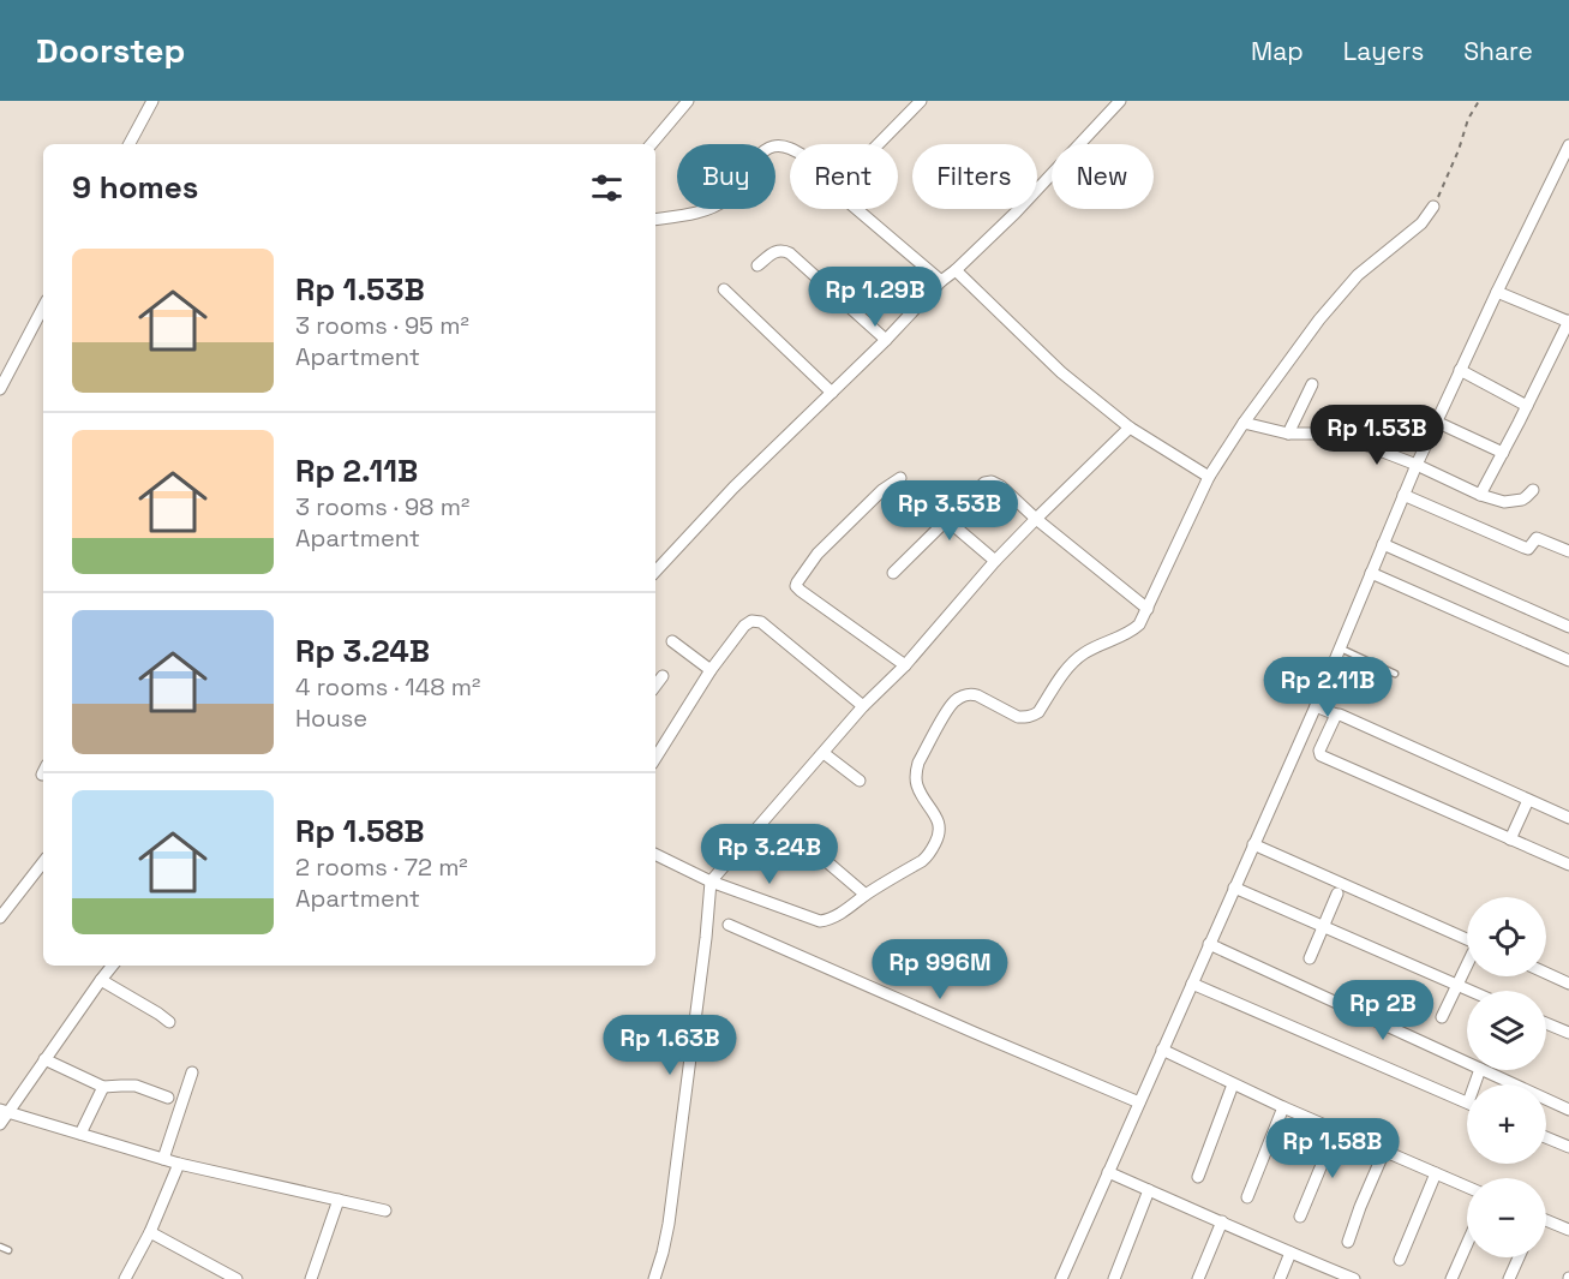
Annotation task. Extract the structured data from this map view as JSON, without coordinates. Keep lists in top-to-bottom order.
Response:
{
  "page": {
    "header": "Doorstep",
    "nav": ["Map", "Layers", "Share"],
    "chip": [
      "Buy",
      "Rent",
      "Filters",
      "New"
    ],
    "heading": "9 homes",
    "list": [
      {
        "name": "Rp 1.53B",
        "note": "3 rooms · 95 m² · Apartment"
      },
      {
        "name": "Rp 2.11B",
        "note": "3 rooms · 98 m² · Apartment"
      },
      {
        "name": "Rp 3.24B",
        "note": "4 rooms · 148 m² · House"
      },
      {
        "name": "Rp 1.58B",
        "note": "2 rooms · 72 m² · Apartment"
      }
    ],
    "price": [
      "Rp 1.29B",
      "Rp 1.53B",
      "Rp 3.53B",
      "Rp 2.11B",
      "Rp 3.24B",
      "Rp 996M",
      "Rp 2B",
      "Rp 1.63B",
      "Rp 1.58B"
    ],
    "map_buttons": ["+", "−"]
  }
}
